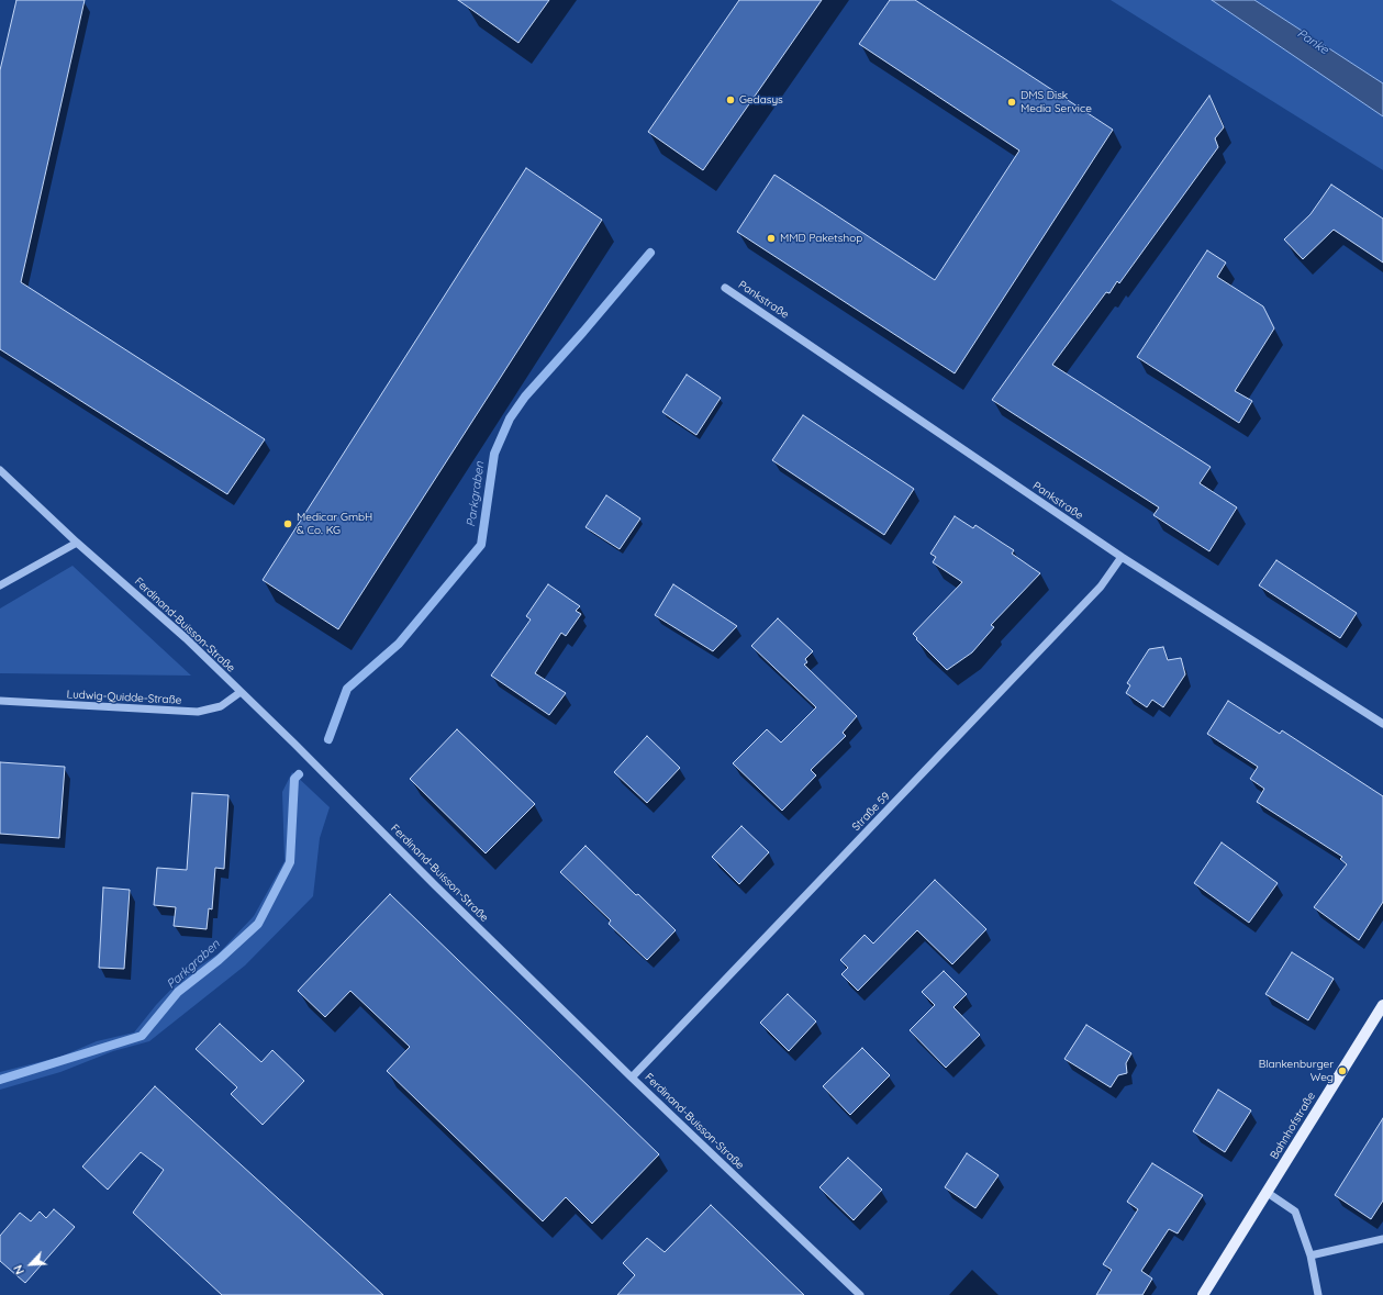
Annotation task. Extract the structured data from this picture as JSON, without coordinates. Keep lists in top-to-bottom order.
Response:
{
  "streets": {
    "main road": ["Bahnhofstraße"],
    "street": [
      "Pankstraße",
      "Ferdinand-Buisson-Straße",
      "Ludwig-Quidde-Straße",
      "Straße 59"
    ]
  },
  "crossings": [
    ["Pankstraße", "Straße 59"],
    ["Ferdinand-Buisson-Straße", "Ludwig-Quidde-Straße"],
    ["Ferdinand-Buisson-Straße", "Straße 59"]
  ],
  "water": ["Panke", "Parkgraben"],
  "places": [
    "Gedasys",
    "DMS Disk Media Service",
    "MMD Paketshop",
    "Medicar GmbH & Co. KG",
    "Blankenburger Weg"
  ],
  "north": "bottom left"
}
